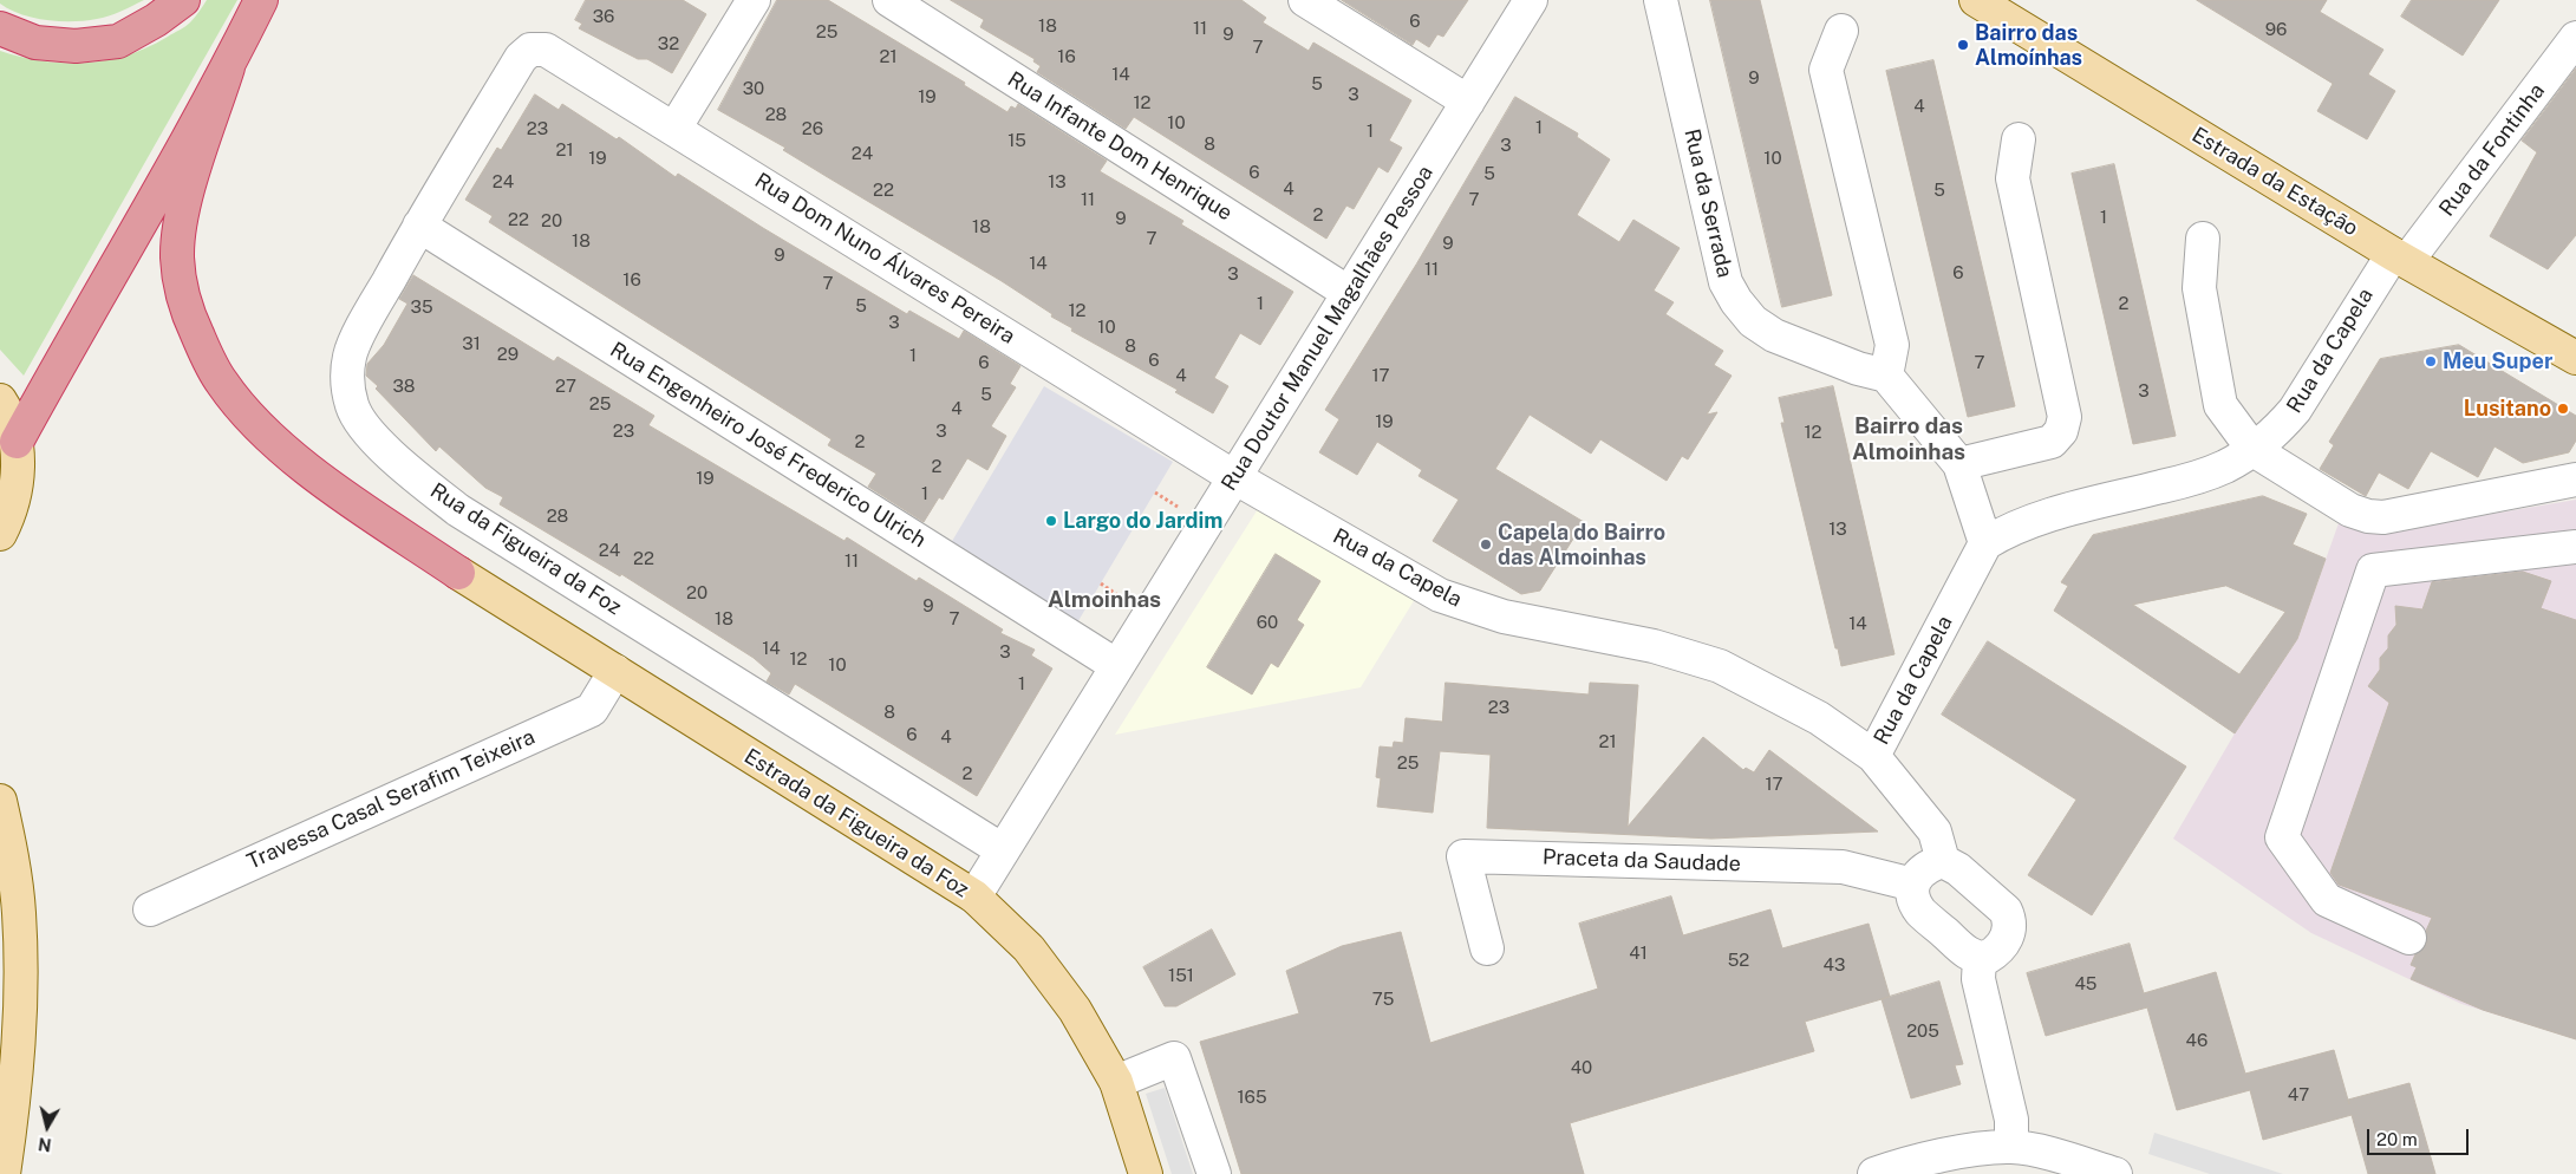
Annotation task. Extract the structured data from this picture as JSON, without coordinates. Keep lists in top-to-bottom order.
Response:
{
  "streets": {
    "main road": ["Estrada da Estação", "Estrada da Figueira da Foz"],
    "street": [
      "Rua Infante Dom Henrique",
      "Rua da Fontinha",
      "Rua da Serrada",
      "Rua Dom Nuno Álvares Pereira",
      "Rua Doutor Manuel Magalhães Pessoa",
      "Rua da Capela",
      "Rua Engenheiro José Frederico Ulrich",
      "Rua da Figueira da Foz",
      "Travessa Casal Serafim Teixeira",
      "Praceta da Saudade"
    ]
  },
  "crossings": [
    ["Rua Infante Dom Henrique", "Rua Doutor Manuel Magalhães Pessoa"],
    ["Rua da Fontinha", "Estrada da Estação"],
    ["Rua da Fontinha", "Rua da Capela"],
    ["Estrada da Estação", "Rua da Capela"],
    ["Rua Dom Nuno Álvares Pereira", "Rua Doutor Manuel Magalhães Pessoa"],
    ["Rua Dom Nuno Álvares Pereira", "Rua da Capela"],
    ["Rua Dom Nuno Álvares Pereira", "Rua da Figueira da Foz"],
    ["Rua Doutor Manuel Magalhães Pessoa", "Rua da Capela"],
    ["Rua Doutor Manuel Magalhães Pessoa", "Rua Engenheiro José Frederico Ulrich"],
    ["Rua Doutor Manuel Magalhães Pessoa", "Rua da Figueira da Foz"],
    ["Rua Doutor Manuel Magalhães Pessoa", "Estrada da Figueira da Foz"],
    ["Rua Engenheiro José Frederico Ulrich", "Rua da Figueira da Foz"],
    ["Travessa Casal Serafim Teixeira", "Estrada da Figueira da Foz"]
  ],
  "districts": ["Bairro das Almoinhas", "Almoinhas"],
  "places": [
    "Bairro das Almoínhas",
    "Meu Super",
    "Lusitano",
    "Largo do Jardim",
    "Capela do Bairro das Almoinhas"
  ],
  "house_numbers": [
    "36",
    "6",
    "18",
    "11",
    "96",
    "25",
    "9",
    "32",
    "7",
    "21",
    "16",
    "14",
    "9",
    "5",
    "30",
    "3",
    "19",
    "12",
    "4",
    "28",
    "10",
    "1",
    "23",
    "26",
    "1",
    "15",
    "8",
    "3",
    "21",
    "24",
    "19",
    "10",
    "6",
    "5",
    "24",
    "13",
    "4",
    "22",
    "5",
    "11",
    "7",
    "2",
    "1",
    "9",
    "22",
    "20",
    "18",
    "7",
    "18",
    "9",
    "9",
    "14",
    "11",
    "6",
    "3",
    "16",
    "7",
    "1",
    "2",
    "5",
    "35",
    "12",
    "3",
    "10",
    "31",
    "8",
    "29",
    "1",
    "6",
    "6",
    "7",
    "4",
    "17",
    "38",
    "27",
    "3",
    "5",
    "25",
    "4",
    "19",
    "23",
    "3",
    "12",
    "2",
    "2",
    "19",
    "1",
    "28",
    "13",
    "24",
    "22",
    "11",
    "20",
    "9",
    "18",
    "7",
    "60",
    "14",
    "14",
    "3",
    "12",
    "10",
    "1",
    "23",
    "8",
    "6",
    "4",
    "21",
    "25",
    "2",
    "17",
    "41",
    "52",
    "43",
    "151",
    "45",
    "75",
    "205",
    "46",
    "40",
    "47",
    "165"
  ],
  "scale_bar": "20 m",
  "north": "bottom"
}
